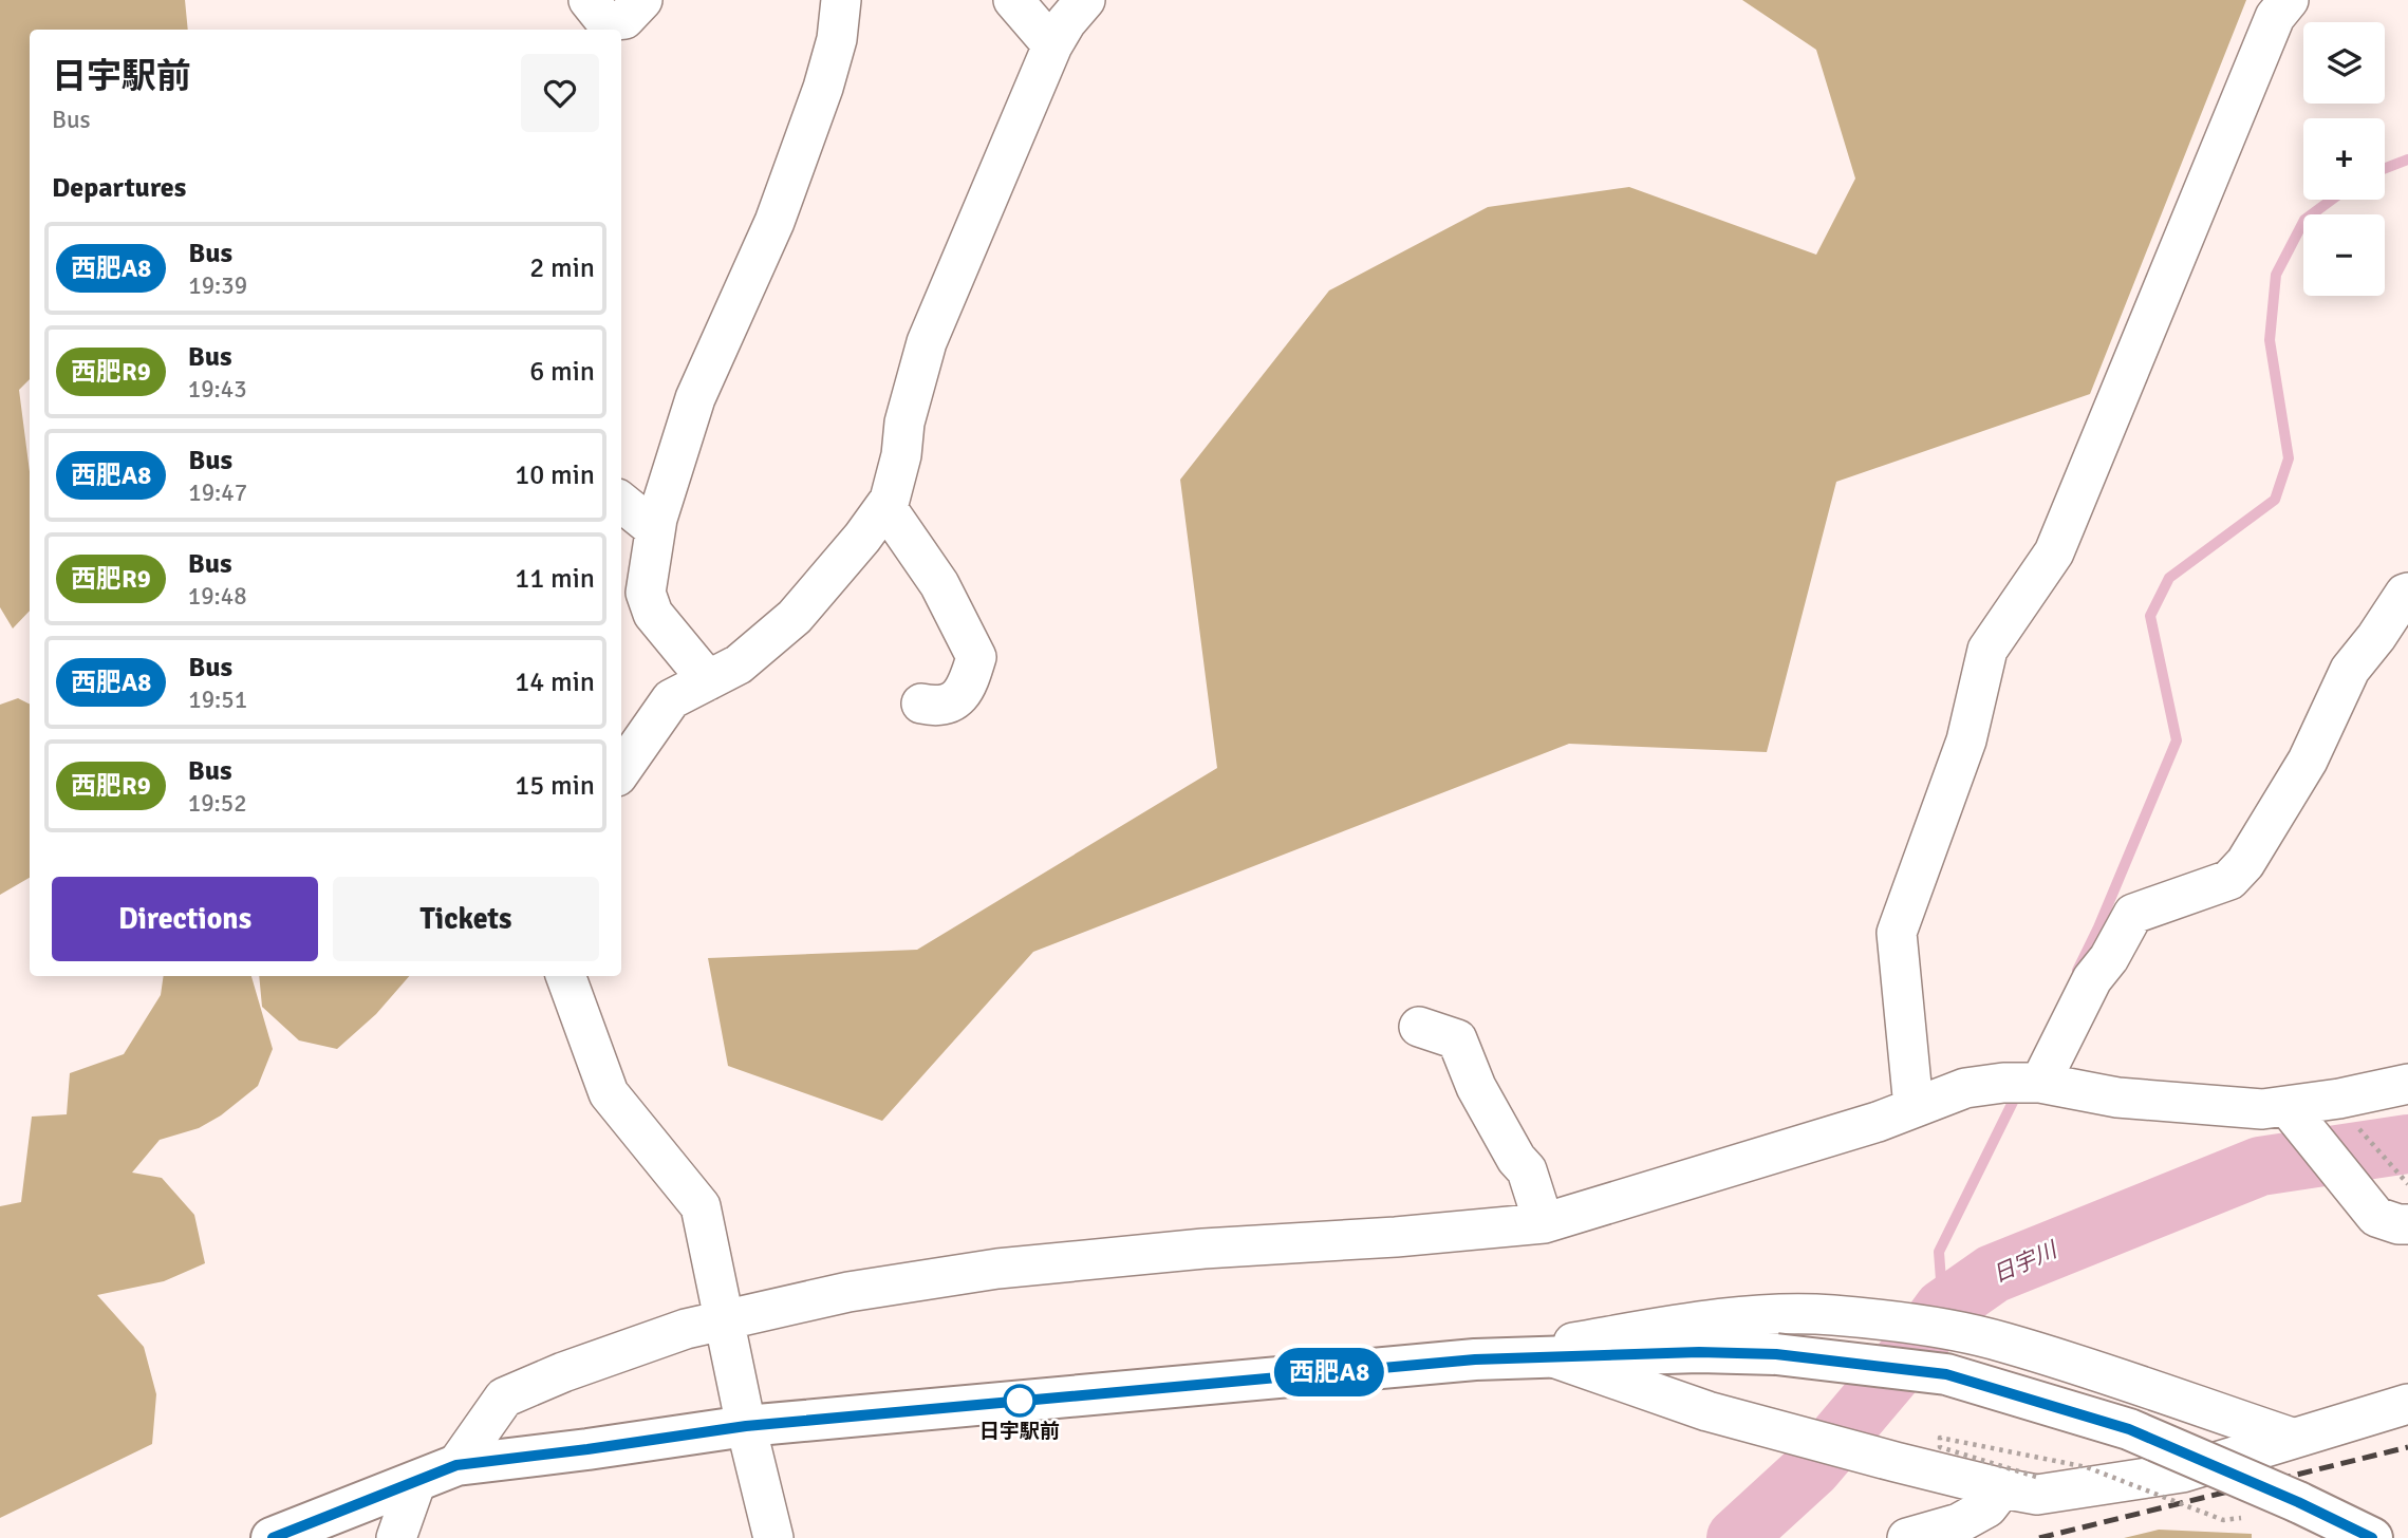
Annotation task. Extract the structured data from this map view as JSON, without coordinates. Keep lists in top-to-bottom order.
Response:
{
  "water": ["日宇川"],
  "places": ["日宇駅前"],
  "lines": ["bus line 西肥A8"],
  "page": {
    "on_map": "西肥A8",
    "map_buttons": ["+", "−"],
    "heading": [
      ["日宇駅前", "Bus"],
      "Departures"
    ],
    "list": [
      {
        "mark": "西肥A8",
        "name": "Bus",
        "note": "19:39",
        "value": "2 min"
      },
      {
        "mark": "西肥R9",
        "name": "Bus",
        "note": "19:43",
        "value": "6 min"
      },
      {
        "mark": "西肥A8",
        "name": "Bus",
        "note": "19:47",
        "value": "10 min"
      },
      {
        "mark": "西肥R9",
        "name": "Bus",
        "note": "19:48",
        "value": "11 min"
      },
      {
        "mark": "西肥A8",
        "name": "Bus",
        "note": "19:51",
        "value": "14 min"
      },
      {
        "mark": "西肥R9",
        "name": "Bus",
        "note": "19:52",
        "value": "15 min"
      }
    ],
    "buttons": ["Directions", "Tickets"]
  }
}
